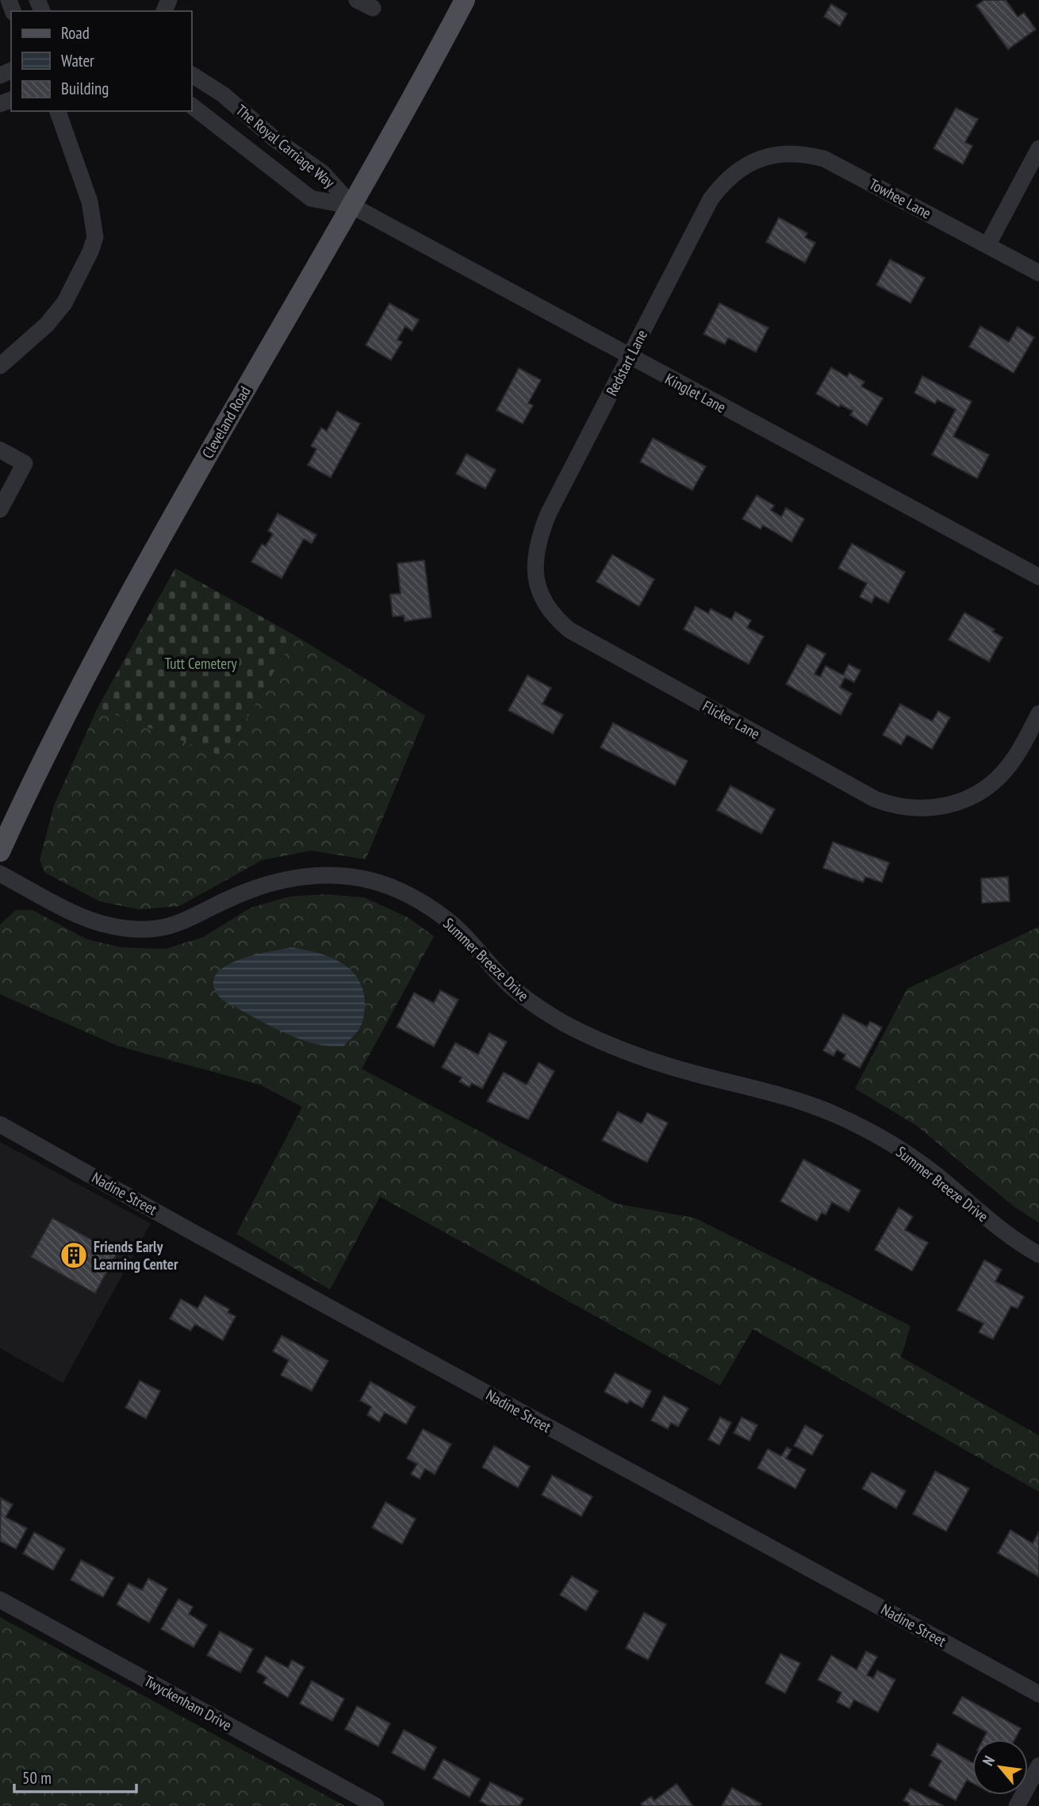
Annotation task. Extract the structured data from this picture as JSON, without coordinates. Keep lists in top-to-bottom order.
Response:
{
  "streets": {
    "main road": ["Cleveland Road"],
    "street": [
      "The Royal Carriage Way",
      "Towhee Lane",
      "Redstart Lane",
      "Kinglet Lane",
      "Flicker Lane",
      "Summer Breeze Drive",
      "Nadine Street",
      "Twyckenham Drive"
    ]
  },
  "crossings": [
    ["The Royal Carriage Way", "Kinglet Lane"],
    ["The Royal Carriage Way", "Cleveland Road"],
    ["Towhee Lane", "Redstart Lane"],
    ["Redstart Lane", "Kinglet Lane"],
    ["Redstart Lane", "Flicker Lane"],
    ["Kinglet Lane", "Cleveland Road"]
  ],
  "parks": ["Tutt Cemetery"],
  "places": {
    "building": ["Friends Early Learning Center"]
  },
  "legend": ["Road", "Water", "Building"],
  "scale_bar": "50 m",
  "north": "top left"
}
